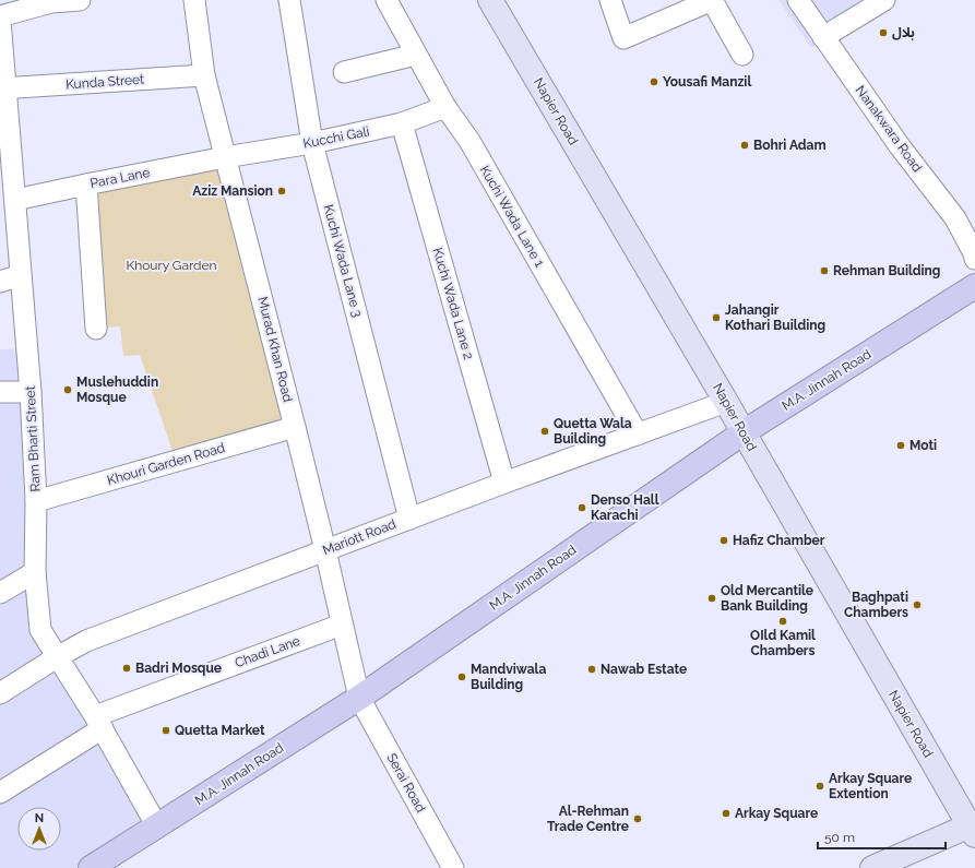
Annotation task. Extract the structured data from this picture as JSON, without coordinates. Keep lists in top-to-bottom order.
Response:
{
  "streets": {
    "highway": ["M.A. Jinnah Road"],
    "main road": ["Napier Road"],
    "street": [
      "Kunda Street",
      "Nanakwara Road",
      "Kucchi Gali",
      "Para Lane",
      "Kuchi Wada Lane 1",
      "Kuchi Wada Lane 3",
      "Kuchi Wada Lane 2",
      "Murad Khan Road",
      "Ram Bharti Street",
      "Khouri Garden Road",
      "Mariott Road",
      "Chadi Lane",
      "Serai Road"
    ]
  },
  "crossings": [
    ["Kunda Street", "Murad Khan Road"],
    ["Kunda Street", "Ram Bharti Street"],
    ["Napier Road", "M.A. Jinnah Road"],
    ["Napier Road", "Mariott Road"],
    ["Kucchi Gali", "Para Lane"],
    ["Kucchi Gali", "Kuchi Wada Lane 1"],
    ["Kucchi Gali", "Kuchi Wada Lane 3"],
    ["Kucchi Gali", "Kuchi Wada Lane 2"],
    ["Kucchi Gali", "Murad Khan Road"],
    ["Para Lane", "Murad Khan Road"],
    ["Para Lane", "Ram Bharti Street"],
    ["Kuchi Wada Lane 1", "Mariott Road"],
    ["Kuchi Wada Lane 3", "Mariott Road"],
    ["Kuchi Wada Lane 2", "Mariott Road"],
    ["Murad Khan Road", "M.A. Jinnah Road"],
    ["Murad Khan Road", "Khouri Garden Road"],
    ["Murad Khan Road", "Mariott Road"],
    ["Murad Khan Road", "Chadi Lane"],
    ["Murad Khan Road", "Serai Road"],
    ["M.A. Jinnah Road", "Ram Bharti Street"],
    ["M.A. Jinnah Road", "Serai Road"],
    ["Ram Bharti Street", "Khouri Garden Road"],
    ["Ram Bharti Street", "Mariott Road"],
    ["Ram Bharti Street", "Chadi Lane"]
  ],
  "parks": ["Khoury Garden"],
  "places": [
    "بلال",
    "Yousafi Manzil",
    "Bohri Adam",
    "Aziz Mansion",
    "Rehman Building",
    "Jahangir Kothari Building",
    "Muslehuddin Mosque",
    "Quetta Wala Building",
    "Moti",
    "Denso Hall Karachi",
    "Hafiz Chamber",
    "Old Mercantile Bank Building",
    "Baghpati Chambers",
    "OIld Kamil Chambers",
    "Badri Mosque",
    "Nawab Estate",
    "Mandviwala Building",
    "Quetta Market",
    "Arkay Square Extention",
    "Arkay Square",
    "Al-Rehman Trade Centre"
  ],
  "scale_bar": "50 m",
  "north": "top"
}
